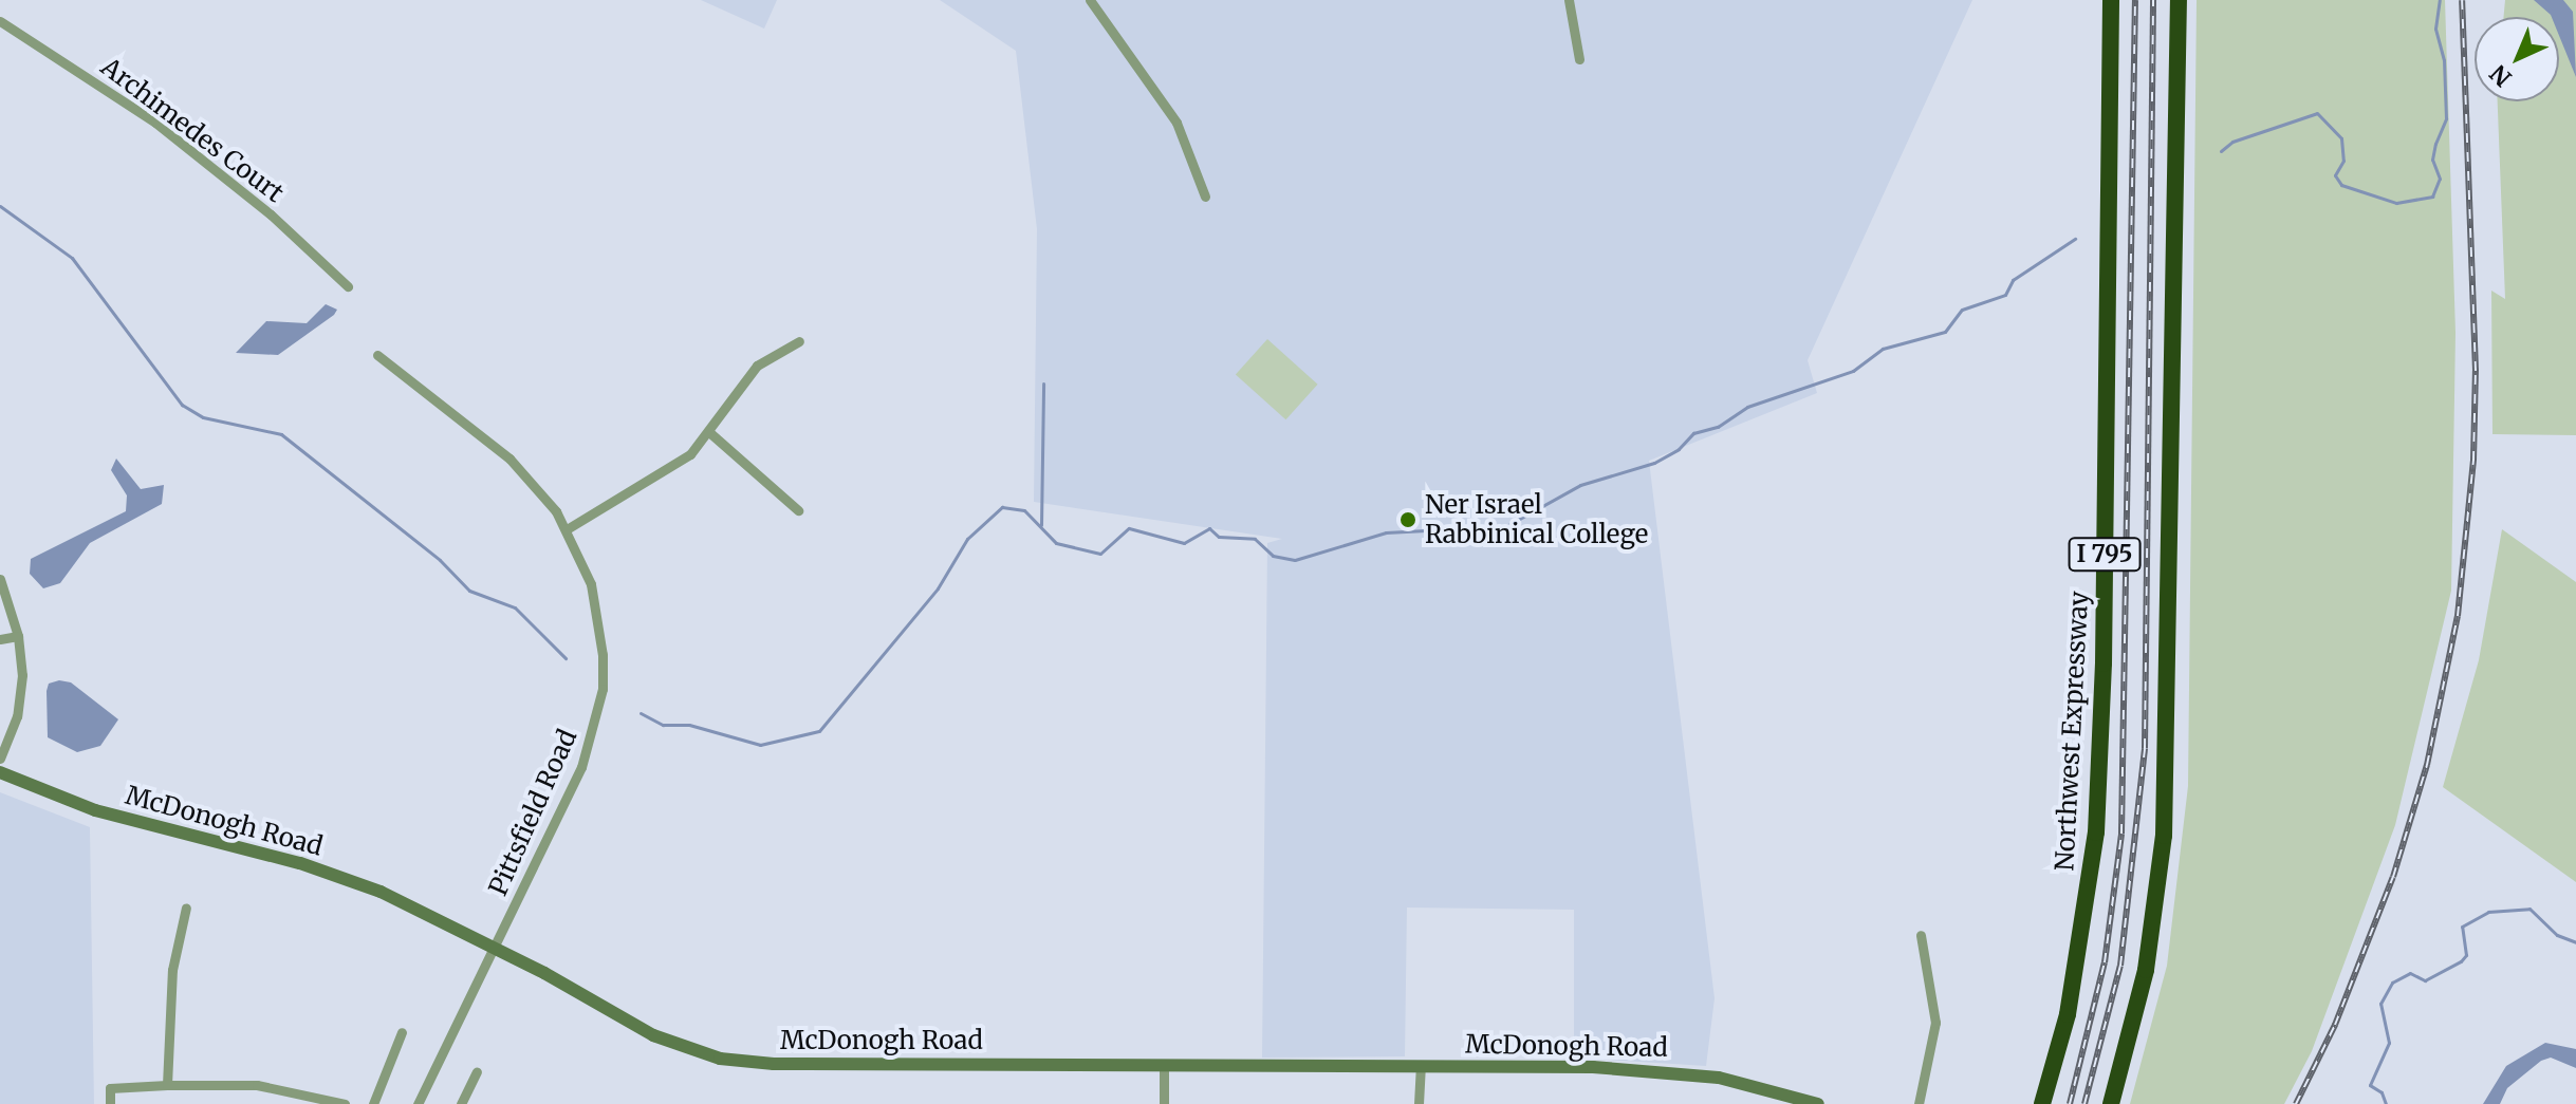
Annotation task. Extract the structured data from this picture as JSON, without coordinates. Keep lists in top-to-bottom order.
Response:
{
  "streets": {
    "highway": ["I 795", "Northwest Expressway"],
    "main road": ["McDonogh Road"],
    "street": ["Archimedes Court", "Pittsfield Road"]
  },
  "crossings": [
    ["Pittsfield Road", "McDonogh Road"]
  ],
  "places": ["Ner Israel Rabbinical College"],
  "north": "bottom left"
}
